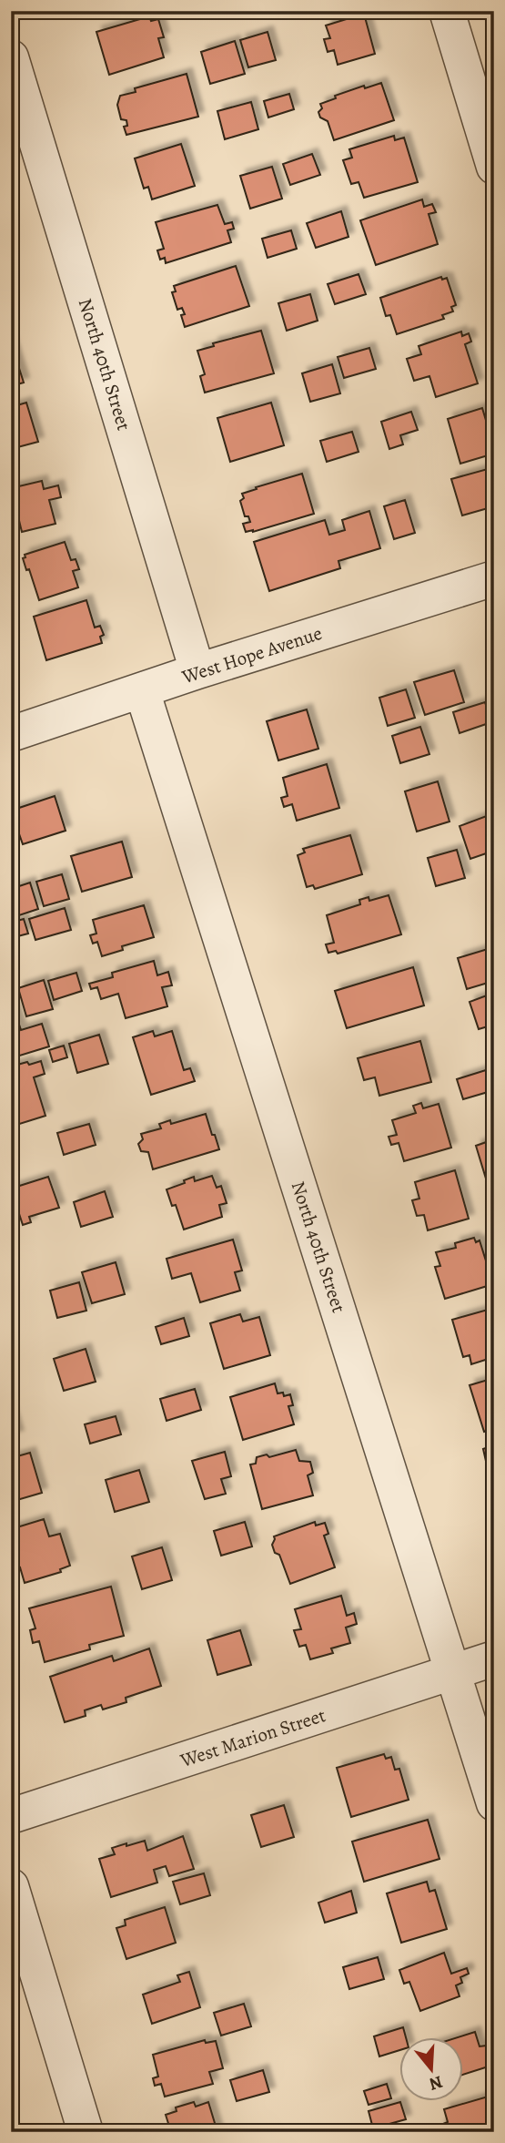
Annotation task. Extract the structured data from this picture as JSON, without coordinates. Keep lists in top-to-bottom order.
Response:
{
  "streets": {
    "street": ["North 40th Street", "West Hope Avenue", "West Marion Street"]
  },
  "crossings": [
    ["North 40th Street", "West Hope Avenue"],
    ["North 40th Street", "West Marion Street"]
  ],
  "north": "bottom"
}
